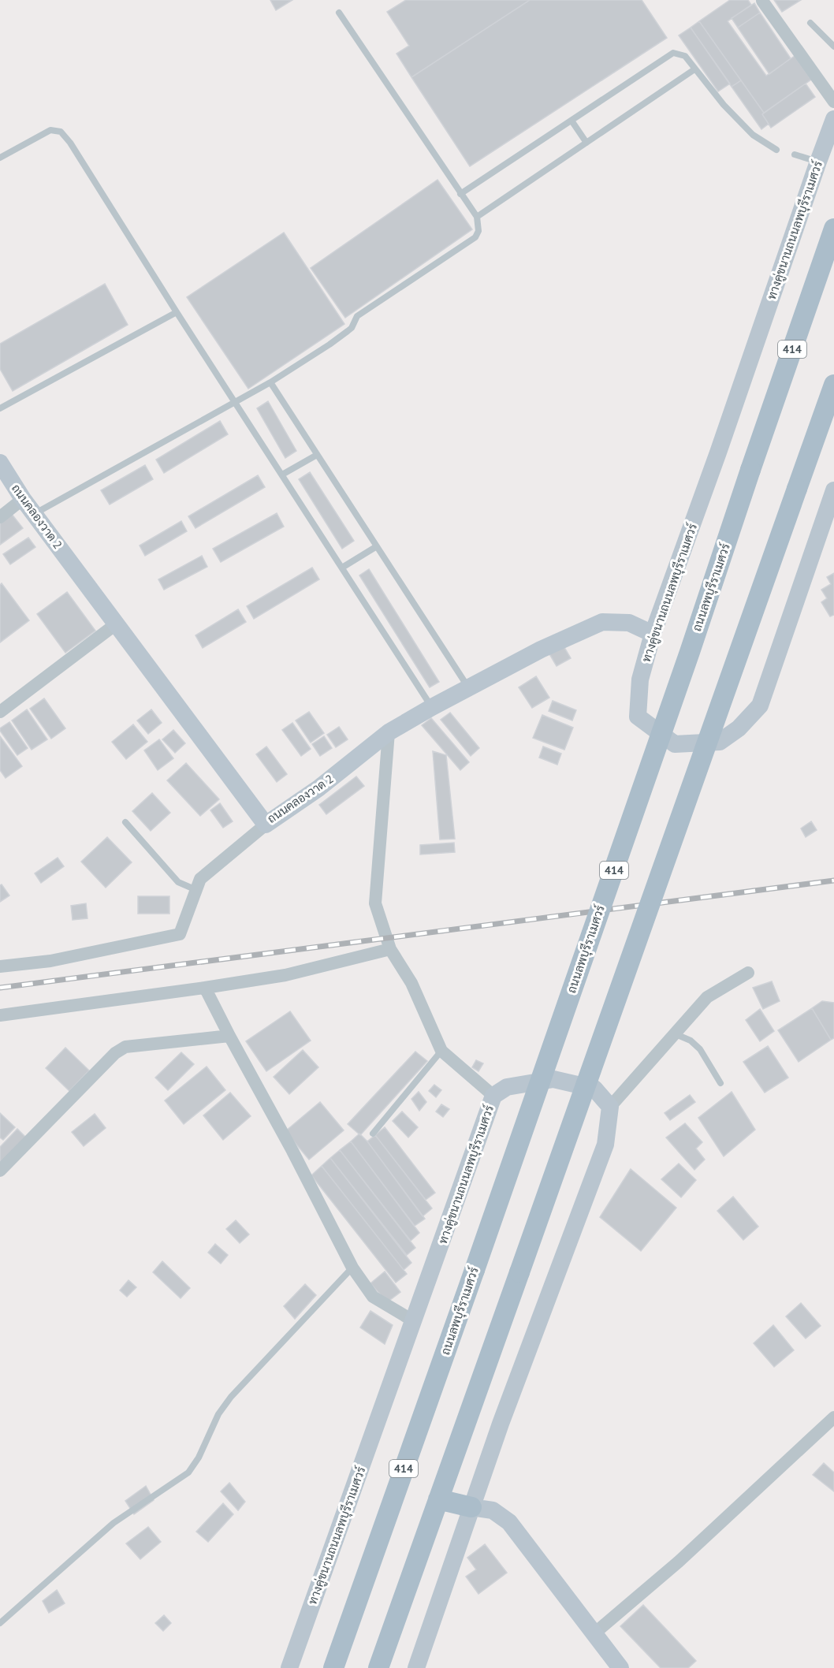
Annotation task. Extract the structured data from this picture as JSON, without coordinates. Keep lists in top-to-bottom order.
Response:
{
  "streets": {
    "main road": [
      "ทางคู่ขนานถนนลพบุรีราเมศวร์",
      "414",
      "ถนนคลองวาด 2",
      "ถนนลพบุรีราเมศวร์"
    ]
  },
  "crossings": [
    ["ทางคู่ขนานถนนลพบุรีราเมศวร์", "ถนนคลองวาด 2"]
  ]
}
